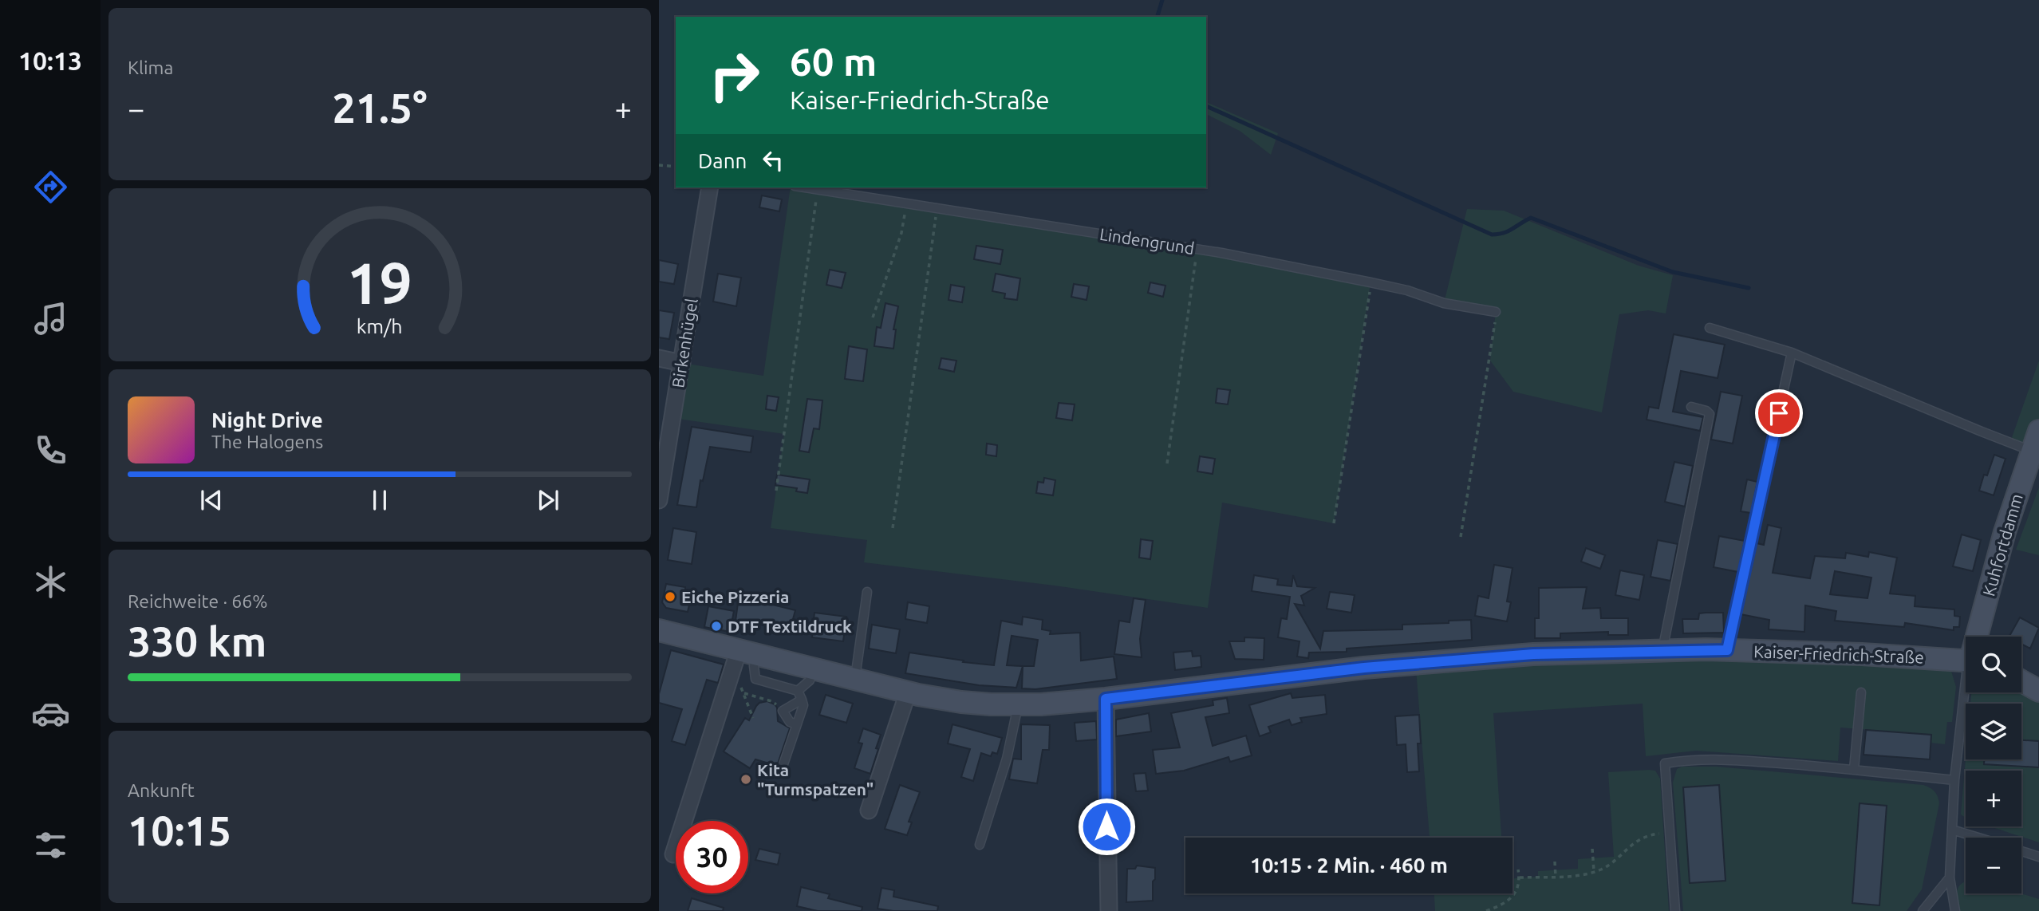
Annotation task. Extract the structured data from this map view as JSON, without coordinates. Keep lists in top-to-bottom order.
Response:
{
  "streets": {
    "street": ["Birkenhügel", "Kuhfortdamm", "Kaiser-Friedrich-Straße"],
    "lane": ["Lindengrund"]
  },
  "places": ["Eiche Pizzeria", "DTF Textildruck", "Kita \"Turmspatzen\""],
  "page": {
    "tabs": "10:13",
    "tile": [
      "Klima",
      ["Reichweite · 66%", "330 km"],
      ["Ankunft", "10:15"]
    ],
    "turn": ["60 m", "Kaiser-Friedrich-Straße"],
    "heat": ["−", "21.5°", "+"],
    "then": "Dann",
    "song": ["Night Drive", "The Halogens"],
    "map_buttons": ["+", "−"],
    "limit": "30",
    "trip": "10:15 · 2 Min. · 460 m",
    "gauge": ["19", "km/h"]
  }
}
